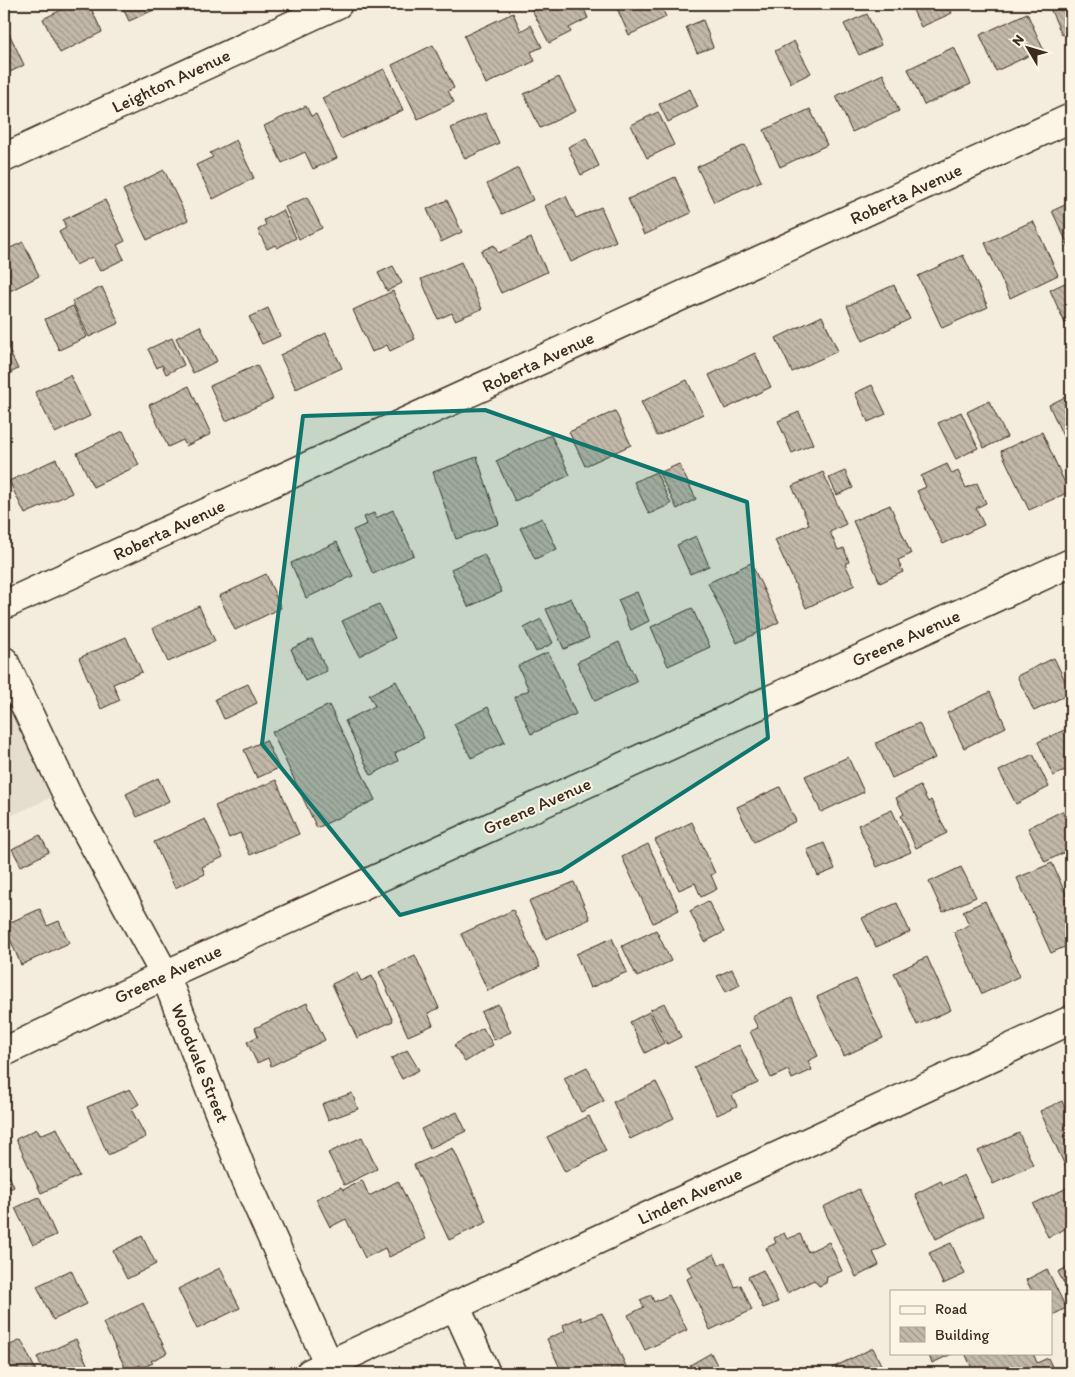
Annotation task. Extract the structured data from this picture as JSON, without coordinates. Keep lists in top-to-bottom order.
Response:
{
  "streets": {
    "street": [
      "Leighton Avenue",
      "Roberta Avenue",
      "Greene Avenue",
      "Woodvale Street",
      "Linden Avenue"
    ]
  },
  "crossings": [
    ["Greene Avenue", "Woodvale Street"],
    ["Woodvale Street", "Linden Avenue"]
  ],
  "legend": ["Road", "Building"],
  "north": "top left"
}
